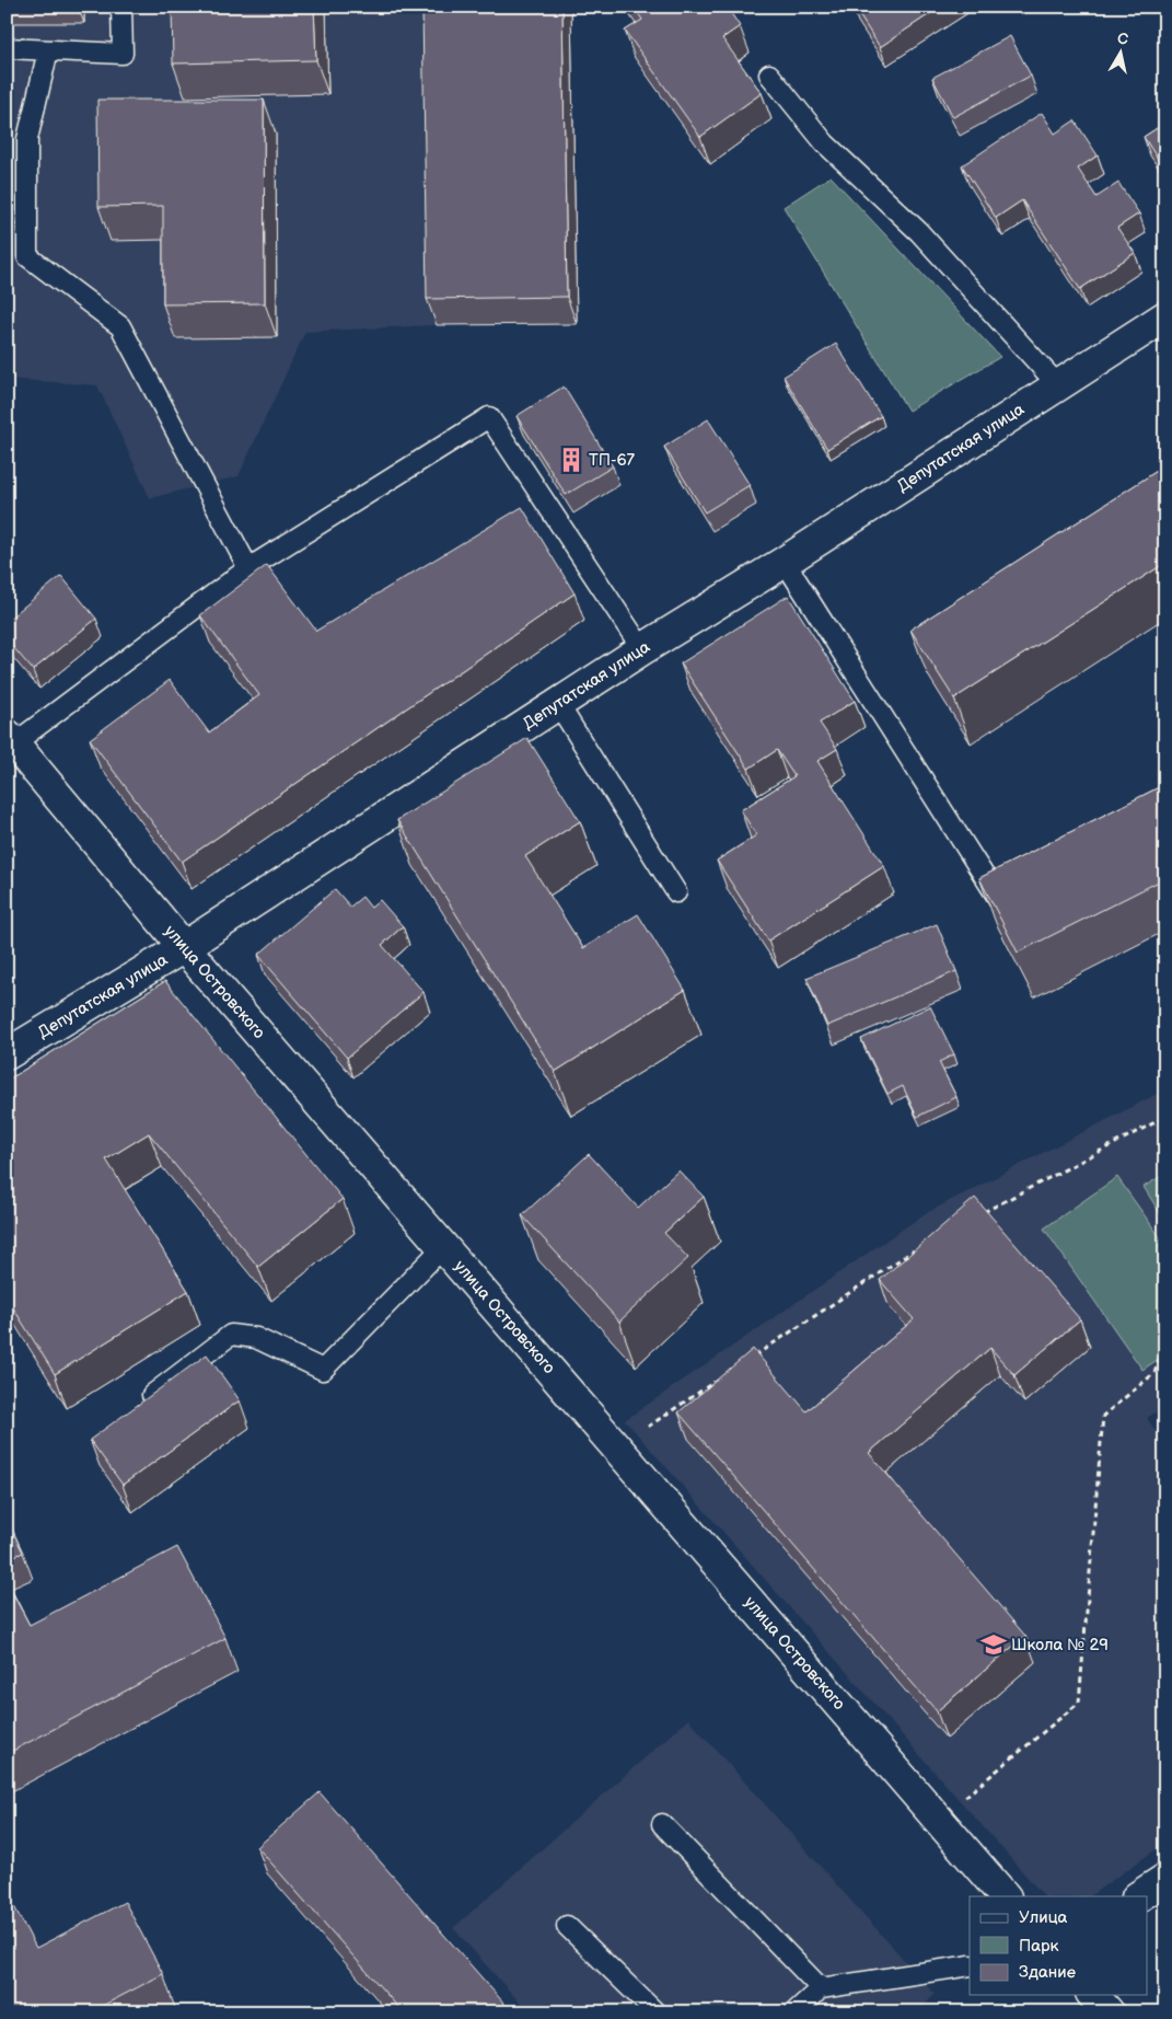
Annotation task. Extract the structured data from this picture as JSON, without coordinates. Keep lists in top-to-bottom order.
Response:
{
  "streets": {
    "main road": ["Депутатская улица", "улица Островского"]
  },
  "crossings": [
    ["Депутатская улица", "улица Островского"]
  ],
  "places": {
    "building": ["ТП-67"],
    "school or university": ["Школа № 29"]
  },
  "legend": ["Улица", "Парк", "Здание"],
  "north": "top"
}
